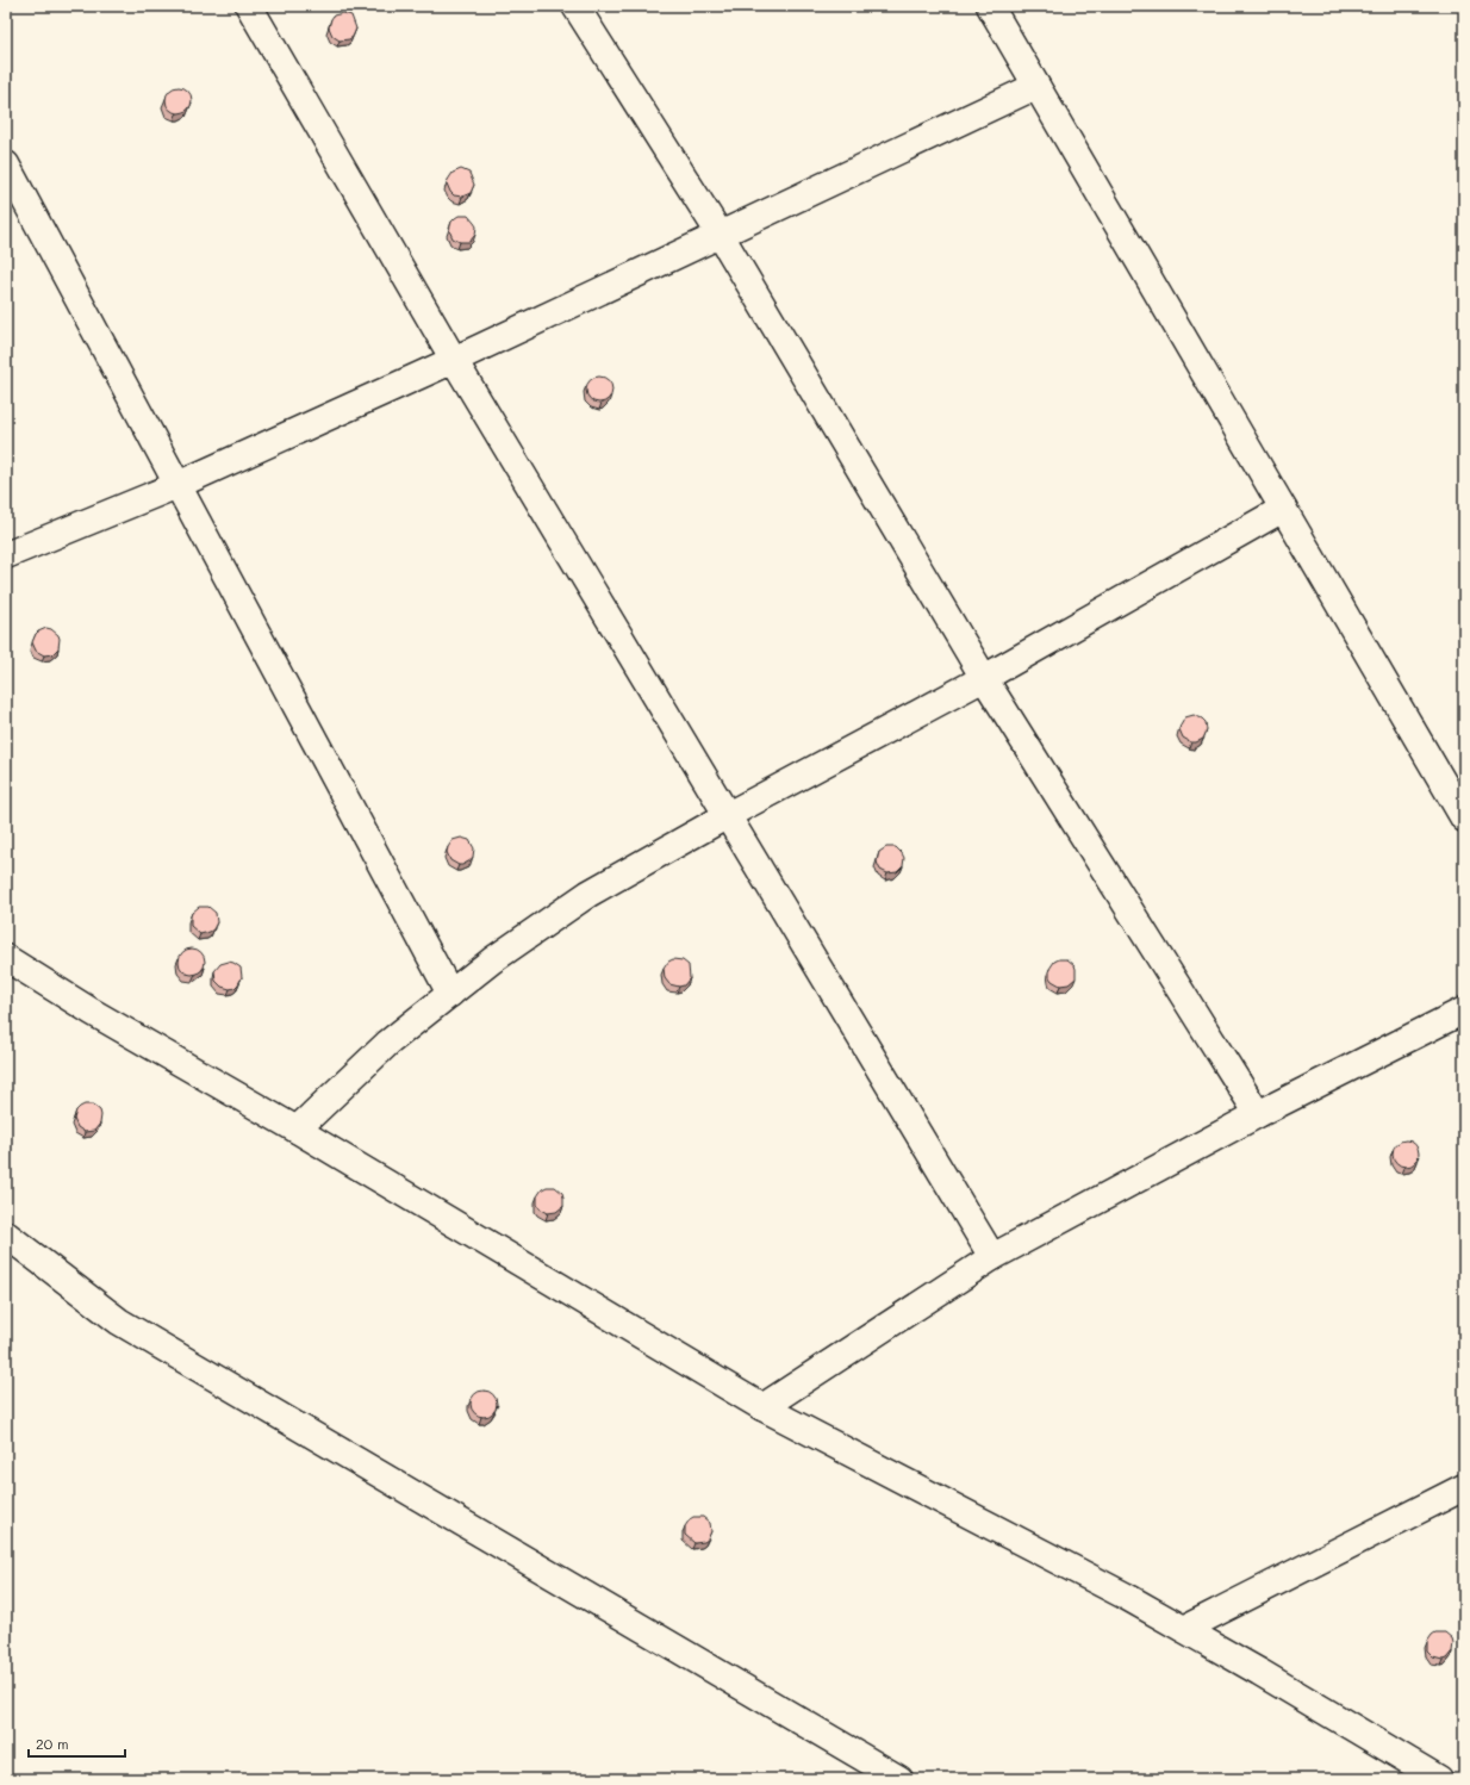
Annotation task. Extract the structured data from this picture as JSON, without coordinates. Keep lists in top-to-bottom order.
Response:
{
  "scale_bar": "20 m"
}
